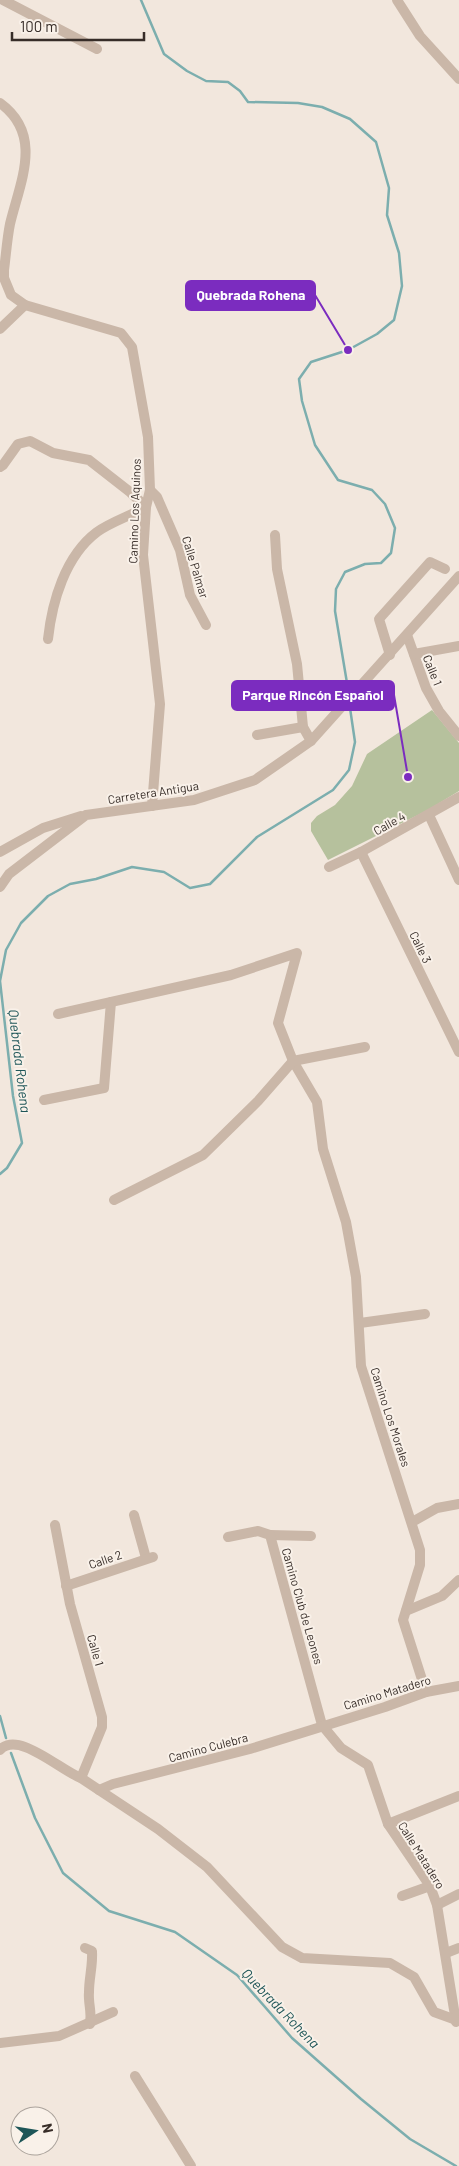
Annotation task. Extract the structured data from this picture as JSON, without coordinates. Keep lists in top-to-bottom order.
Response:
{
  "streets": {
    "street": [
      "Camino Los Aquinos",
      "Calle Palmar",
      "Calle 1",
      "Carretera Antigua",
      "Calle 4",
      "Calle 3",
      "Camino Los Morales",
      "Calle 2",
      "Camino Club de Leones",
      "Camino Matadero",
      "Camino Culebra",
      "Calle Matadero"
    ]
  },
  "crossings": [
    ["Camino Los Aquinos", "Calle Palmar"],
    ["Camino Los Aquinos", "Carretera Antigua"],
    ["Calle 1", "Carretera Antigua"],
    ["Calle 1", "Calle 2"],
    ["Calle 4", "Calle 3"],
    ["Camino Los Morales", "Camino Matadero"],
    ["Camino Club de Leones", "Camino Matadero"],
    ["Camino Club de Leones", "Camino Culebra"],
    ["Camino Club de Leones", "Calle Matadero"],
    ["Camino Matadero", "Camino Culebra"],
    ["Camino Matadero", "Calle Matadero"],
    ["Camino Culebra", "Calle Matadero"]
  ],
  "water": ["Quebrada Rohena"],
  "places": ["Quebrada Rohena", "Parque Rincón Español"],
  "scale_bar": "100 m",
  "north": "right"
}
